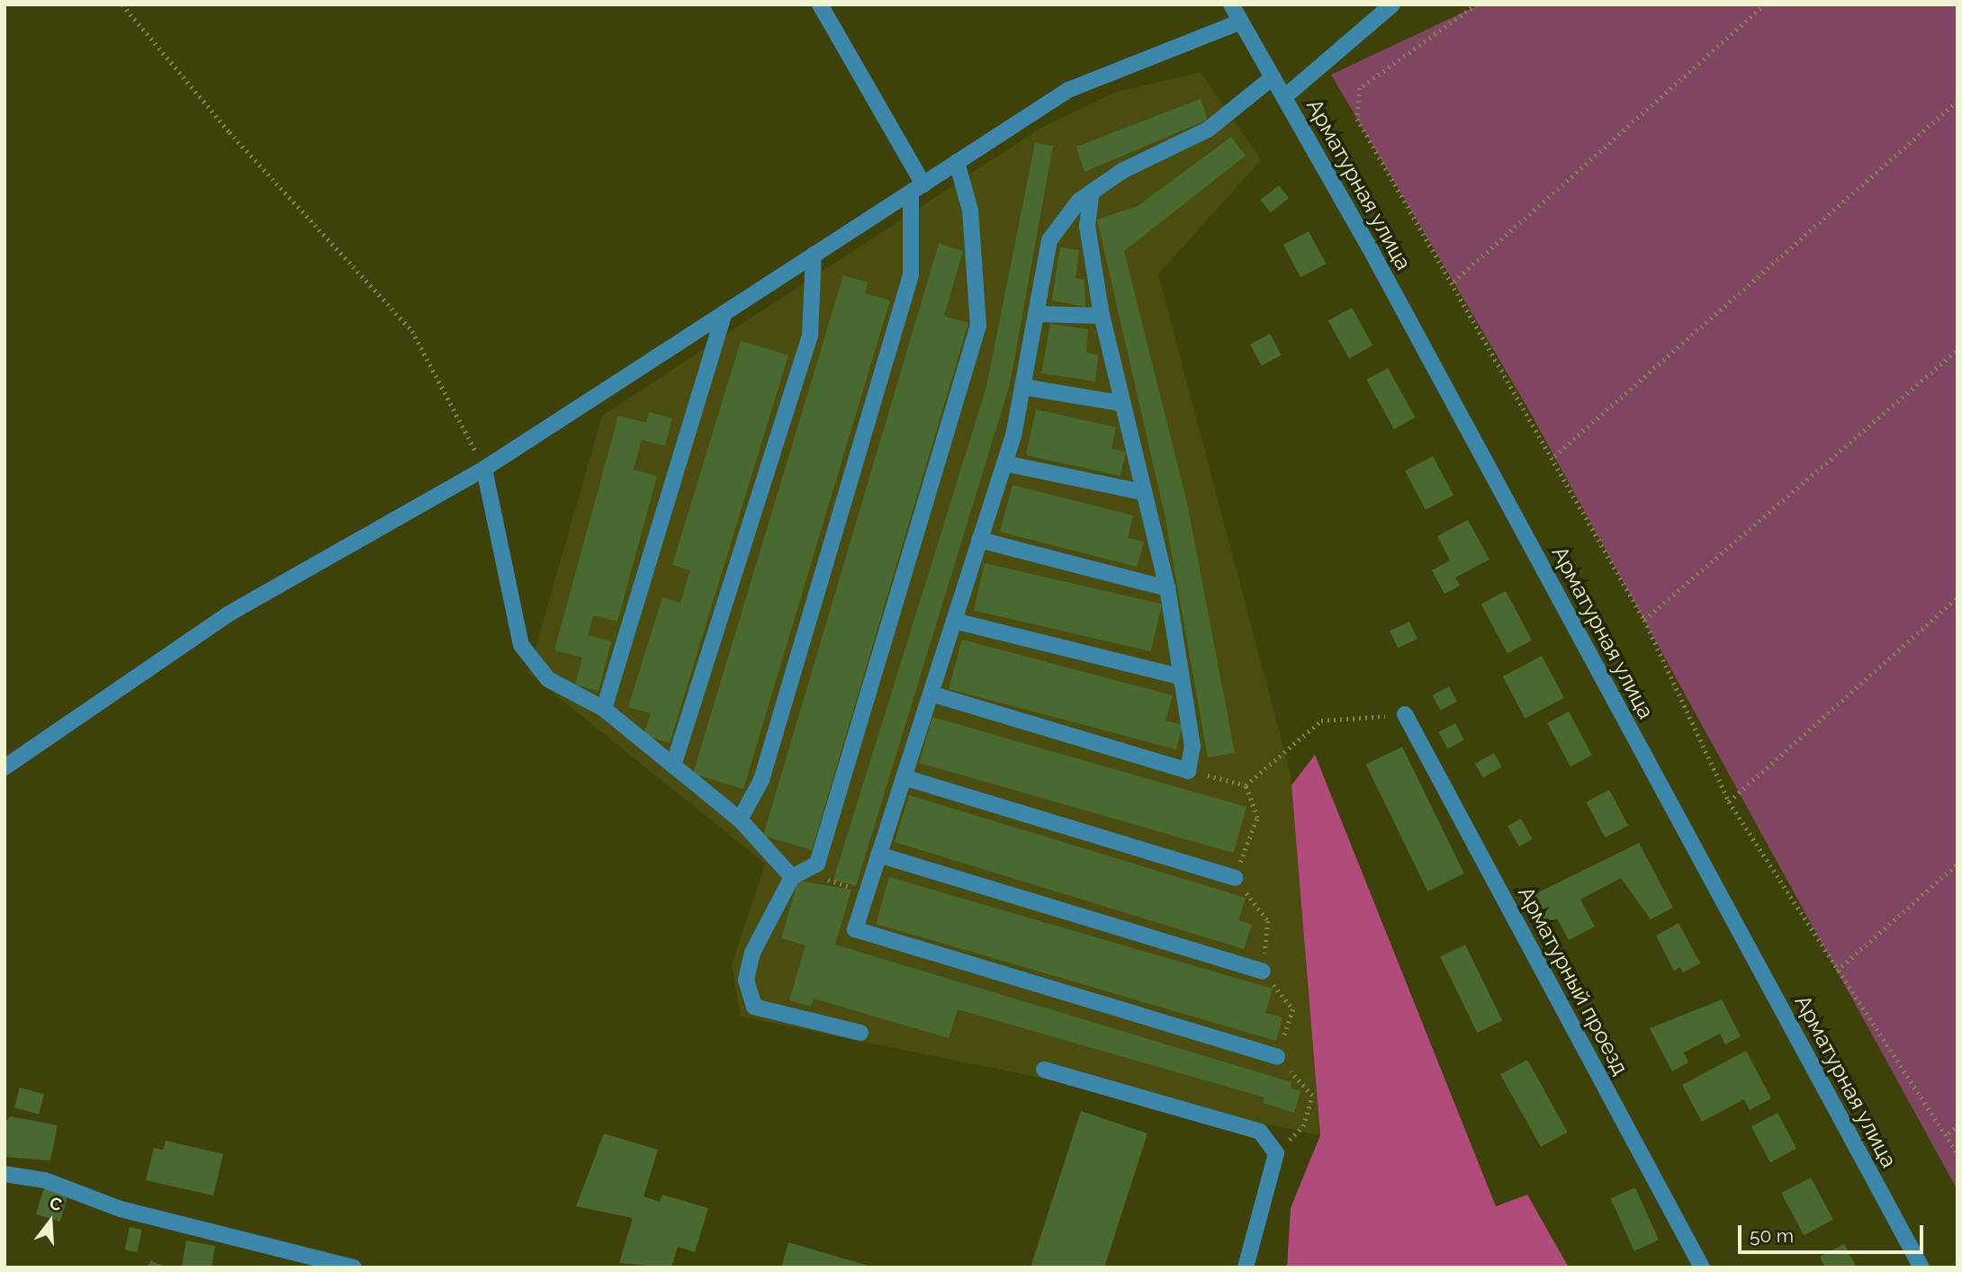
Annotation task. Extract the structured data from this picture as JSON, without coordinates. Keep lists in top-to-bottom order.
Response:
{
  "streets": {
    "street": ["Арматурная улица", "Арматурный проезд"]
  },
  "scale_bar": "50 m",
  "north": "top"
}
